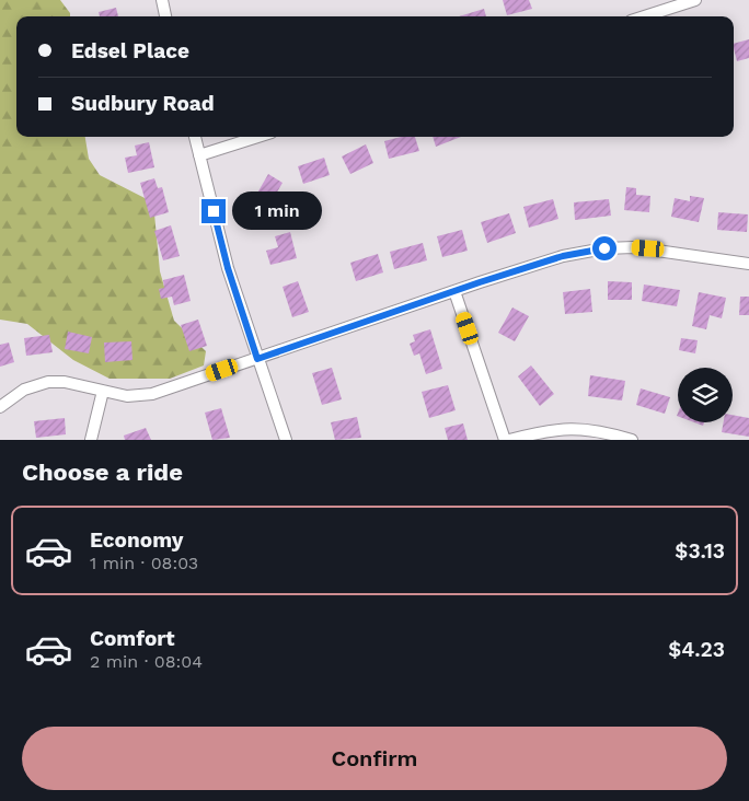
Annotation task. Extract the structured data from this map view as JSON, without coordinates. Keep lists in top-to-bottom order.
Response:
{
  "page": {
    "banner": ["Edsel Place", "Sudbury Road"],
    "bubble": "1 min",
    "heading": "Choose a ride",
    "list": [
      {
        "name": "Economy",
        "note": "1 min · 08:03",
        "value": "$3.13"
      },
      {
        "name": "Comfort",
        "note": "2 min · 08:04",
        "value": "$4.23"
      }
    ],
    "buttons": "Confirm"
  }
}
